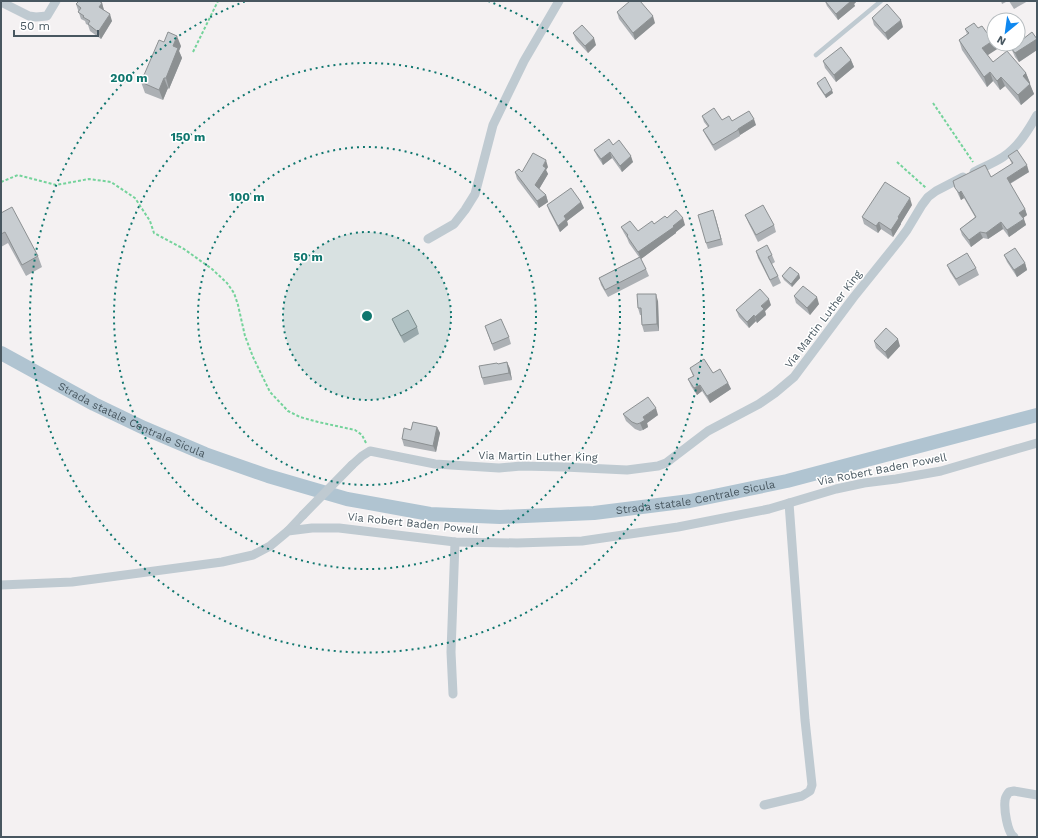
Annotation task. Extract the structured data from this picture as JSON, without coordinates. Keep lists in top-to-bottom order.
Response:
{
  "streets": {
    "main road": ["Strada statale Centrale Sicula"],
    "street": ["Via Martin Luther King", "Via Robert Baden Powell"]
  },
  "scale_bar": "50 m",
  "north": "bottom left",
  "rings": [
    "200 m",
    "150 m",
    "100 m",
    "50 m"
  ]
}
